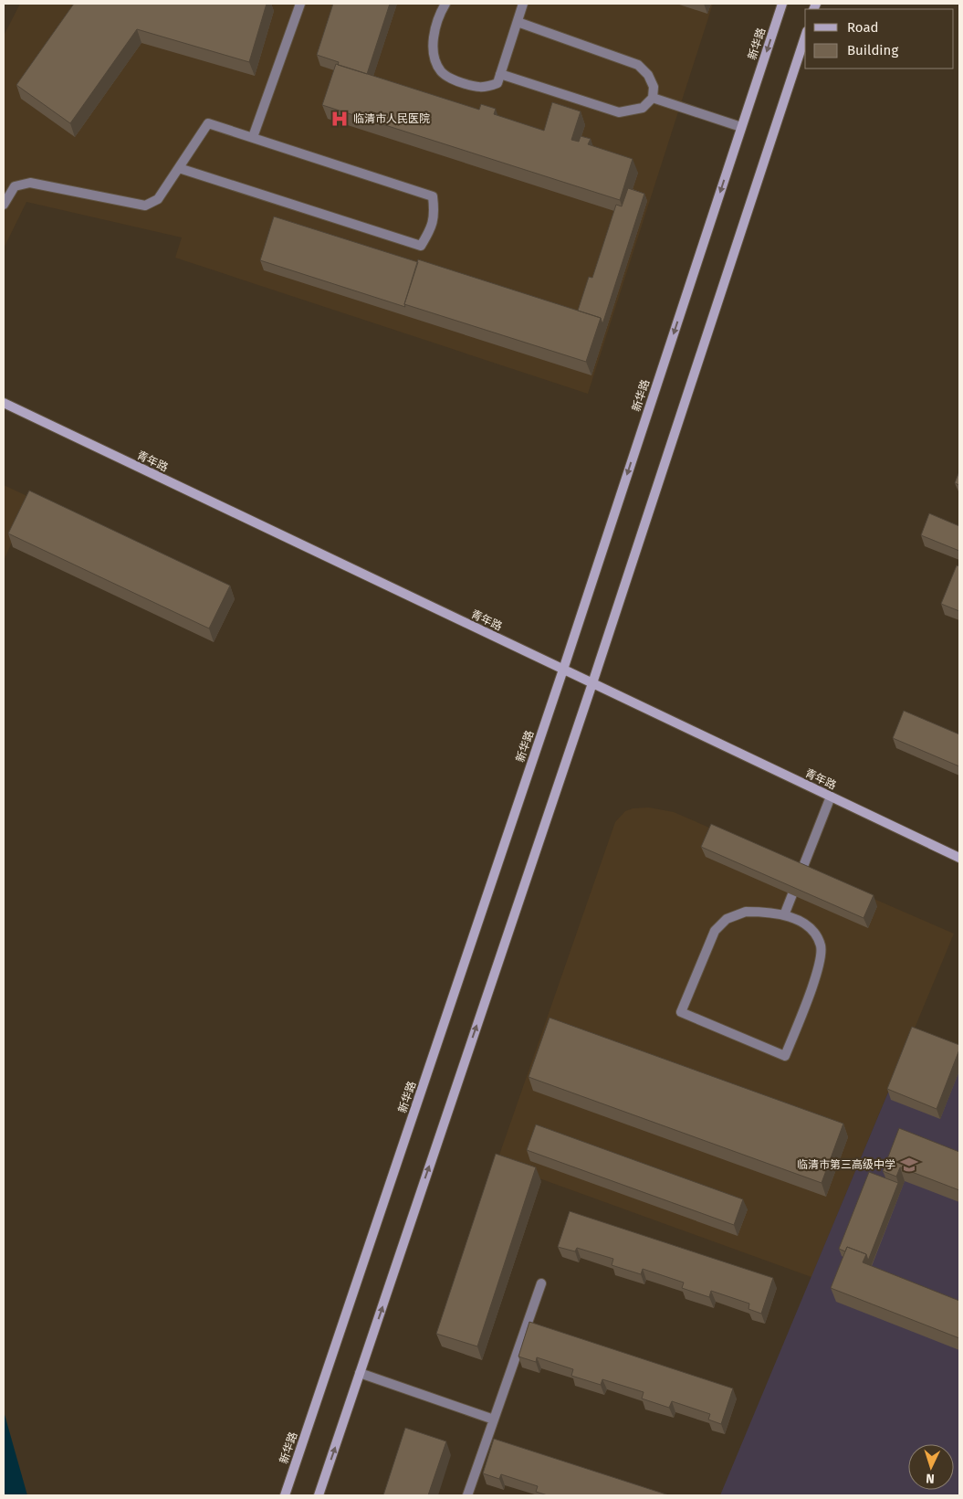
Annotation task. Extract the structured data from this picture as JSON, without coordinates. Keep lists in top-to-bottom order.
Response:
{
  "streets": {
    "main road": ["新华路", "青年路"]
  },
  "crossings": [
    ["新华路", "青年路"]
  ],
  "places": {
    "hospital": ["临清市人民医院"],
    "school or university": ["临清市第三高级中学"]
  },
  "legend": ["Road", "Building"],
  "north": "bottom"
}
